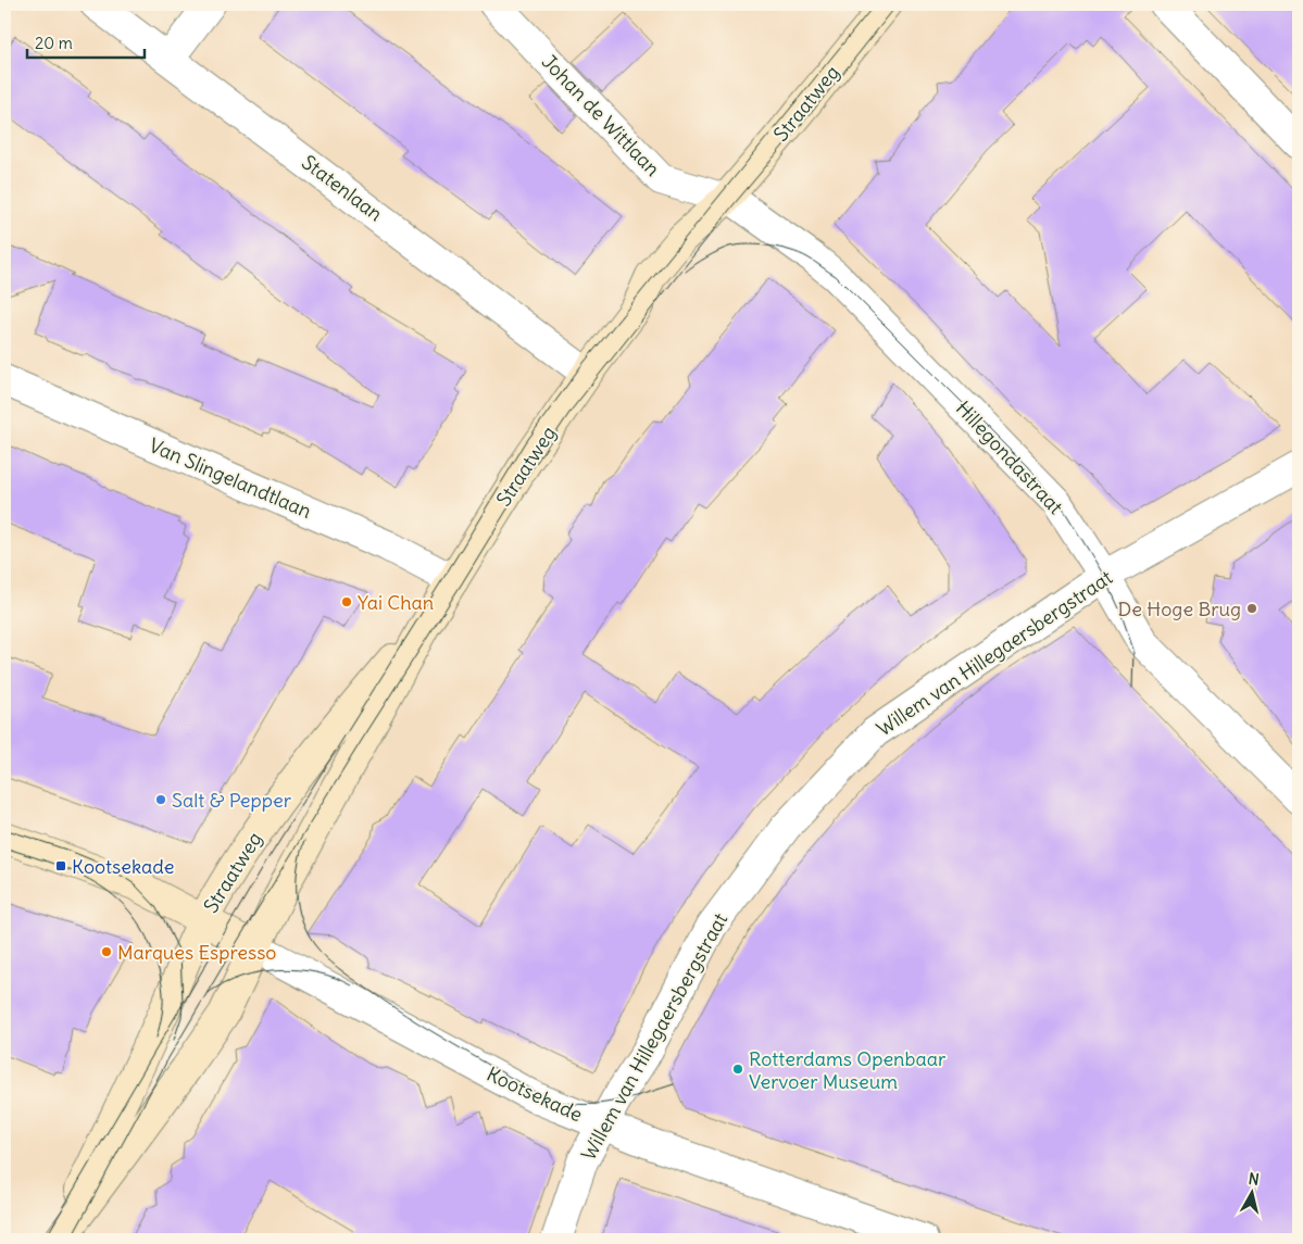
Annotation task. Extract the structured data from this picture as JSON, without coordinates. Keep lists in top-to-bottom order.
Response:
{
  "streets": {
    "street": [
      "Straatweg",
      "Johan de Wittlaan",
      "Statenlaan",
      "Hillegondastraat",
      "Van Slingelandtlaan",
      "Willem van Hillegaersbergstraat",
      "Kootsekade"
    ]
  },
  "crossings": [
    ["Straatweg", "Johan de Wittlaan"],
    ["Straatweg", "Statenlaan"],
    ["Straatweg", "Hillegondastraat"],
    ["Straatweg", "Van Slingelandtlaan"],
    ["Straatweg", "Kootsekade"],
    ["Johan de Wittlaan", "Hillegondastraat"],
    ["Hillegondastraat", "Willem van Hillegaersbergstraat"],
    ["Willem van Hillegaersbergstraat", "Kootsekade"]
  ],
  "places": {
    "other": [
      "Yai Chan",
      "De Hoge Brug",
      "Salt & Pepper",
      "Marques Espresso",
      "Rotterdams Openbaar Vervoer Museum"
    ],
    "transit": ["Kootsekade"]
  },
  "scale_bar": "20 m",
  "north": "top"
}
